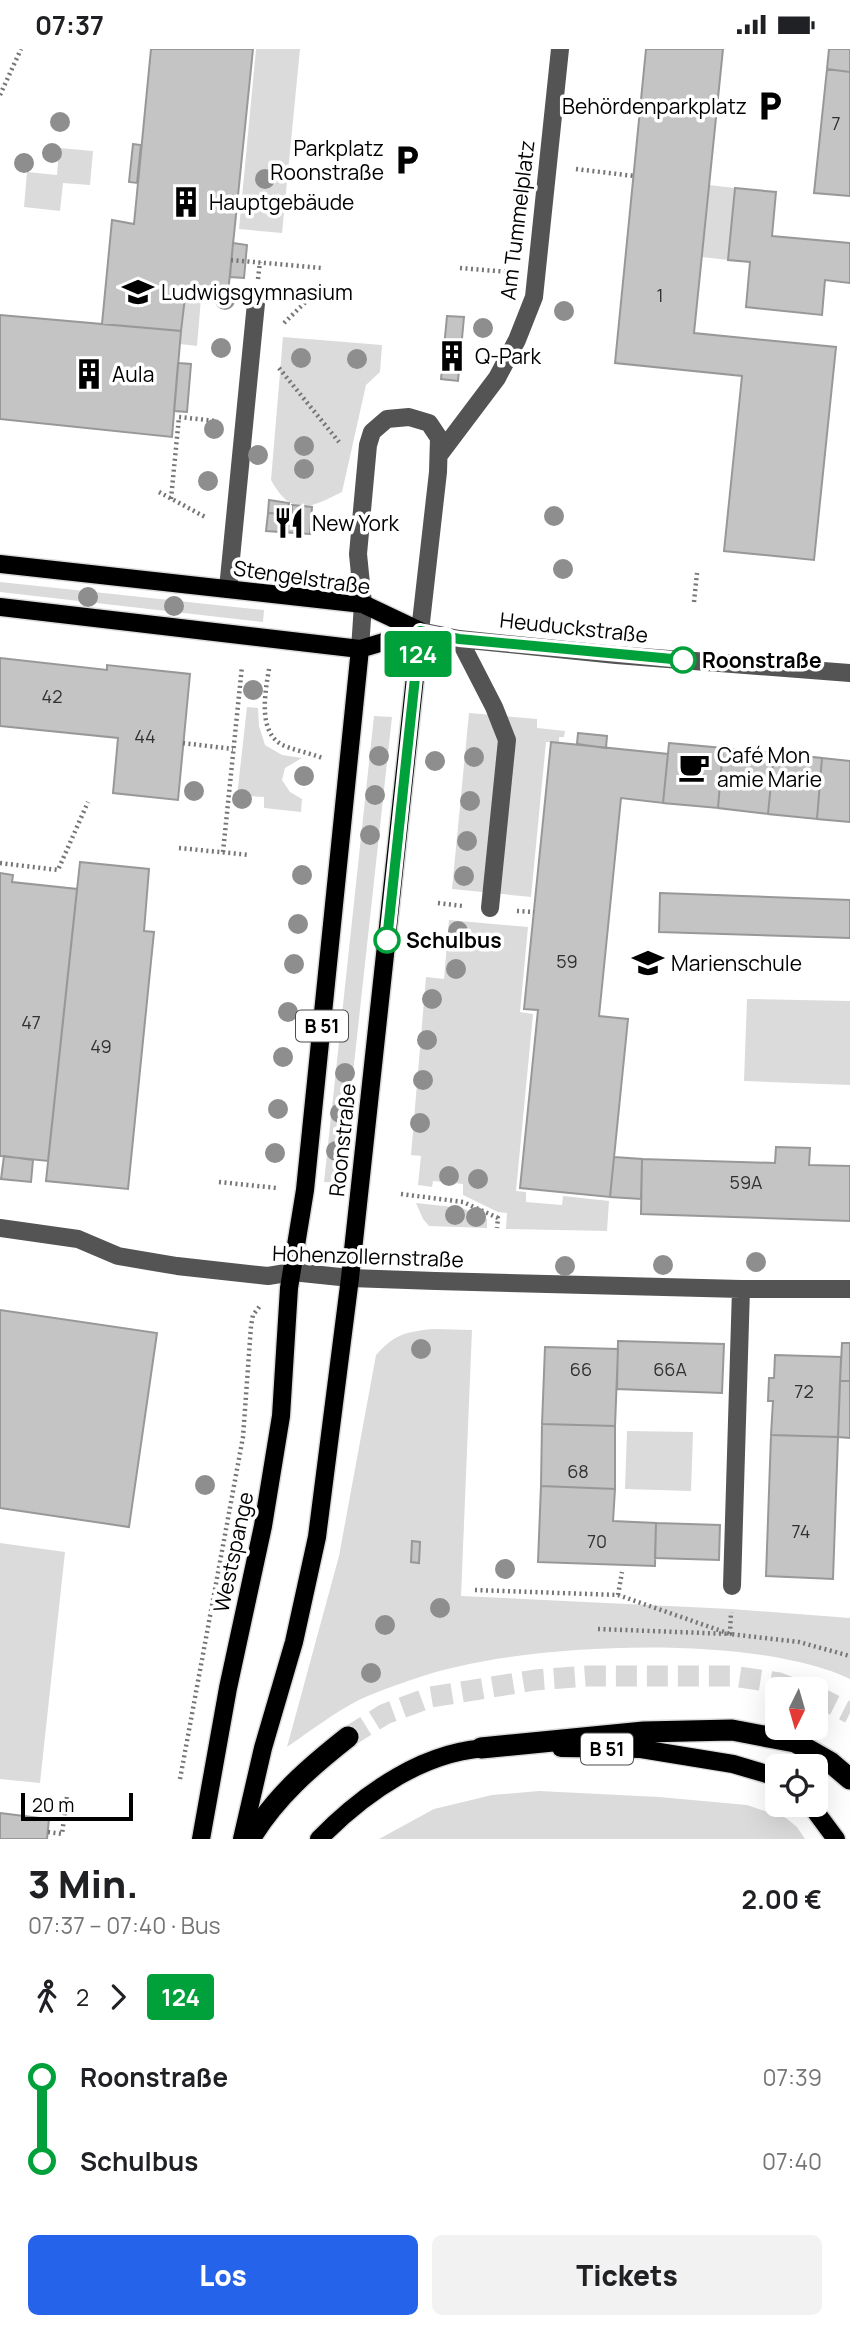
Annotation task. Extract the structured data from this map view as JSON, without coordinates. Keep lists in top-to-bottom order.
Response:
{
  "streets": {
    "main road": [
      "Stengelstraße",
      "B 51",
      "Roonstraße",
      "Westspange"
    ],
    "street": ["Am Tummelplatz", "Heuduckstraße", "Hohenzollernstraße"]
  },
  "crossings": [
    ["Stengelstraße", "Heuduckstraße"],
    ["Stengelstraße", "Roonstraße"],
    ["Heuduckstraße", "Roonstraße"],
    ["B 51", "Roonstraße"],
    ["B 51", "Hohenzollernstraße"],
    ["Roonstraße", "Hohenzollernstraße"],
    ["Roonstraße", "Westspange"],
    ["Hohenzollernstraße", "Westspange"]
  ],
  "places": {
    "parking": ["Behördenparkplatz", "Parkplatz Roonstraße"],
    "building": ["Hauptgebäude", "Q-Park", "Aula"],
    "school or university": ["Ludwigsgymnasium", "Marienschule"],
    "restaurant": ["New York"],
    "other": ["Roonstraße", "Schulbus"],
    "cafe": ["Café Mon amie Marie"]
  },
  "lines": ["bus line 124"],
  "house_numbers": [
    "7",
    "1",
    "42",
    "44",
    "59",
    "47",
    "49",
    "59A",
    "66",
    "66A",
    "72",
    "68",
    "74",
    "70"
  ],
  "scale_bar": "20 m",
  "north": "bottom",
  "page": {
    "status": "07:37",
    "on_map": "124",
    "scale": "20 m",
    "heading": ["3 Min.", "07:37 – 07:40 · Bus", "2.00 €"],
    "legs": ["2", "124"],
    "list": [
      {
        "name": "Roonstraße",
        "value": "07:39"
      },
      {
        "name": "Schulbus",
        "value": "07:40"
      }
    ],
    "buttons": ["Los", "Tickets"]
  }
}
